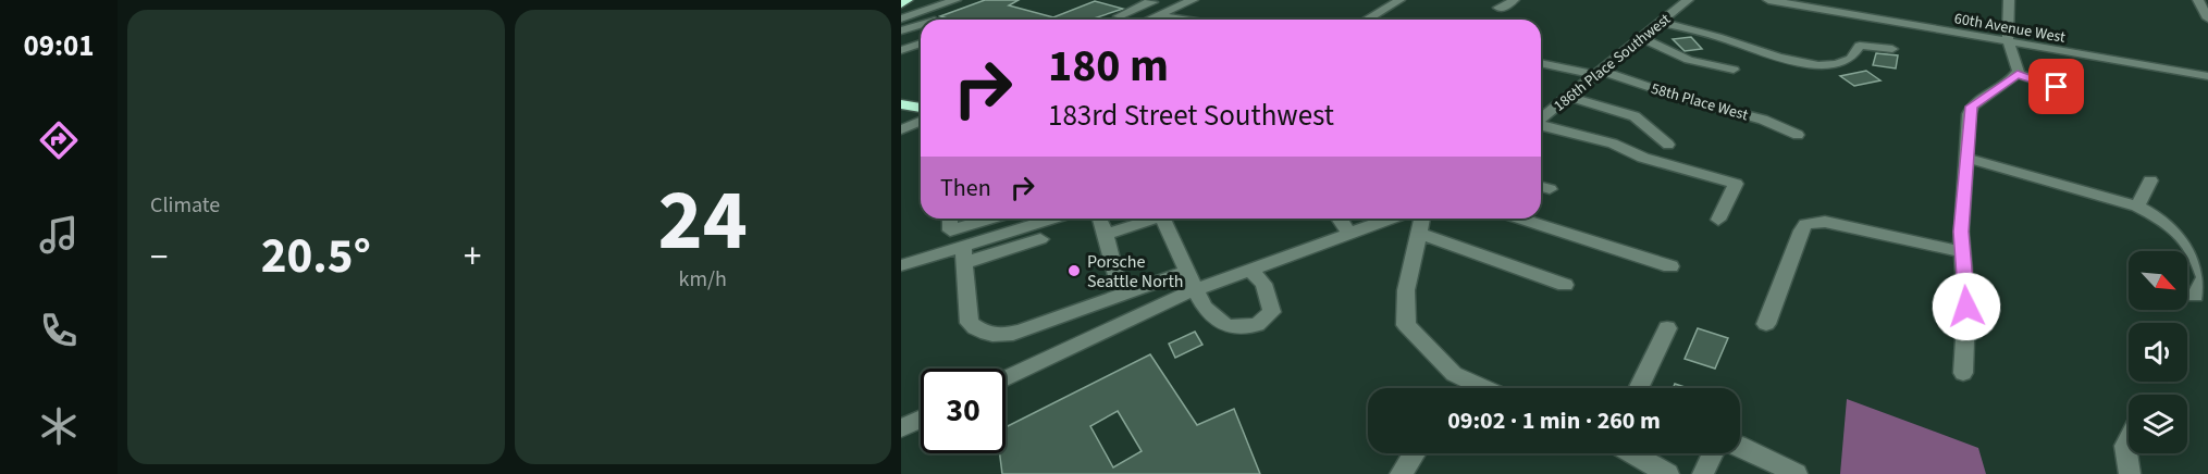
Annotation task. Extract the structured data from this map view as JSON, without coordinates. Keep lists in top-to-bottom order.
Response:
{
  "streets": {
    "street": ["60th Avenue West", "186th Place Southwest", "58th Place West"]
  },
  "crossings": [
    ["186th Place Southwest", "58th Place West"]
  ],
  "places": ["Porsche Seattle North"],
  "north": "bottom right",
  "page": {
    "tabs": "09:01",
    "tile": [
      "Climate",
      ["24", "km/h"]
    ],
    "turn": ["180 m", "183rd Street Southwest"],
    "then": "Then",
    "heat": ["−", "20.5°", "+"],
    "limit": "30",
    "trip": "09:02 · 1 min · 260 m"
  }
}
